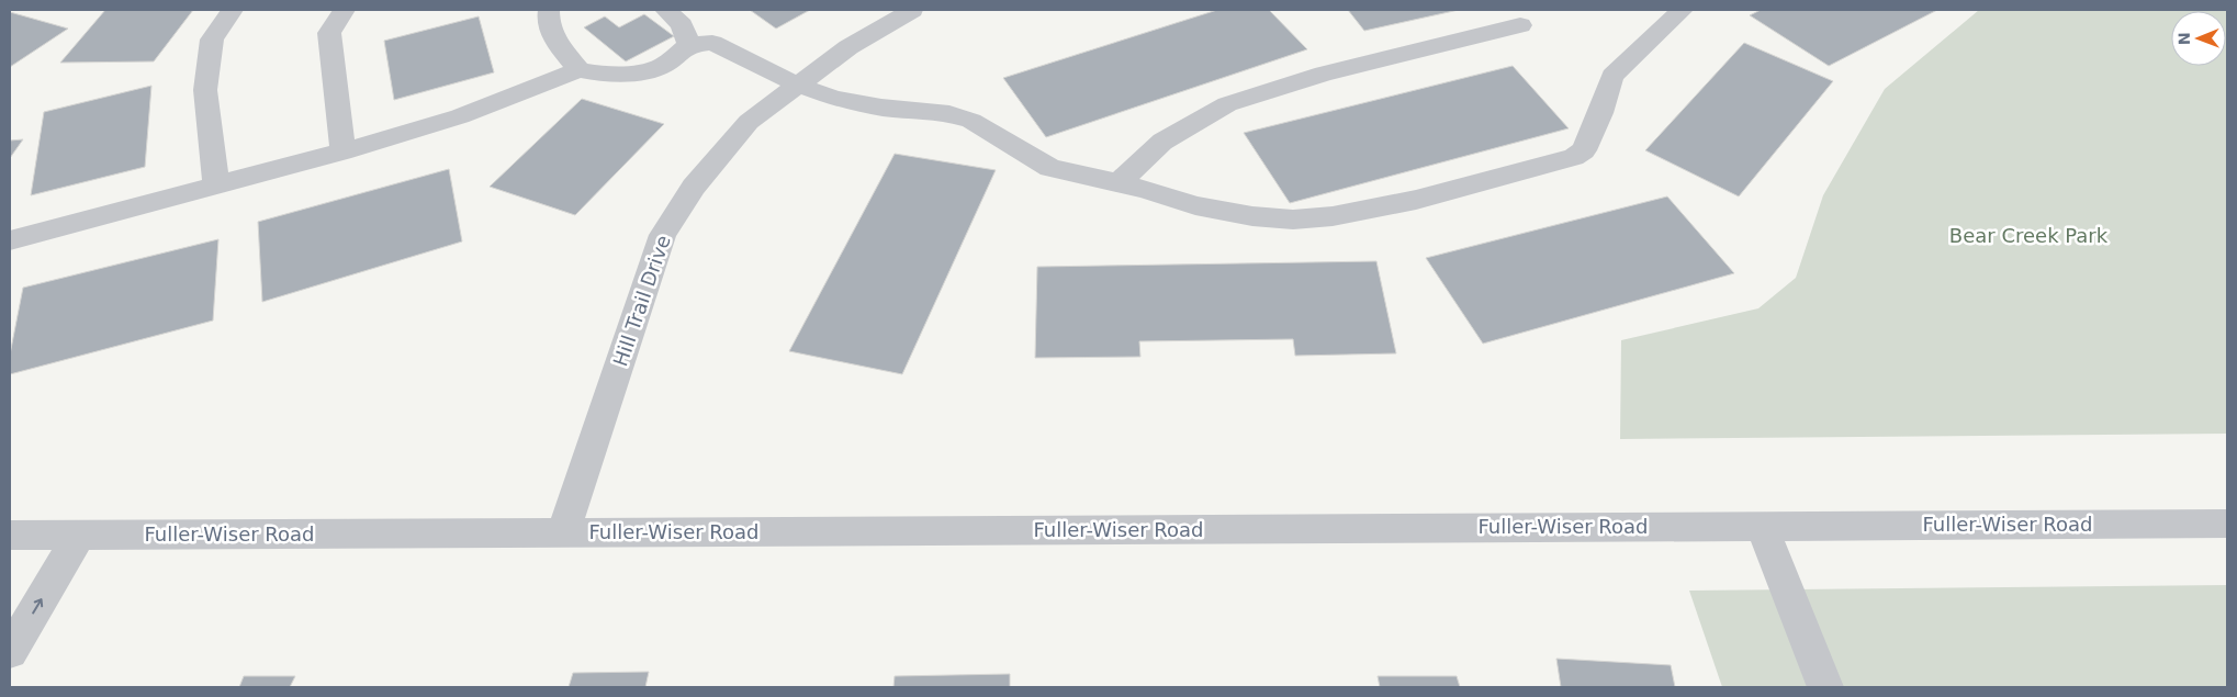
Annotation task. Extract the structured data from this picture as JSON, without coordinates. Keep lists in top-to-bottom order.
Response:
{
  "streets": {
    "street": ["Hill Trail Drive", "Fuller-Wiser Road"]
  },
  "crossings": [
    ["Hill Trail Drive", "Fuller-Wiser Road"]
  ],
  "parks": ["Bear Creek Park"],
  "north": "left"
}
